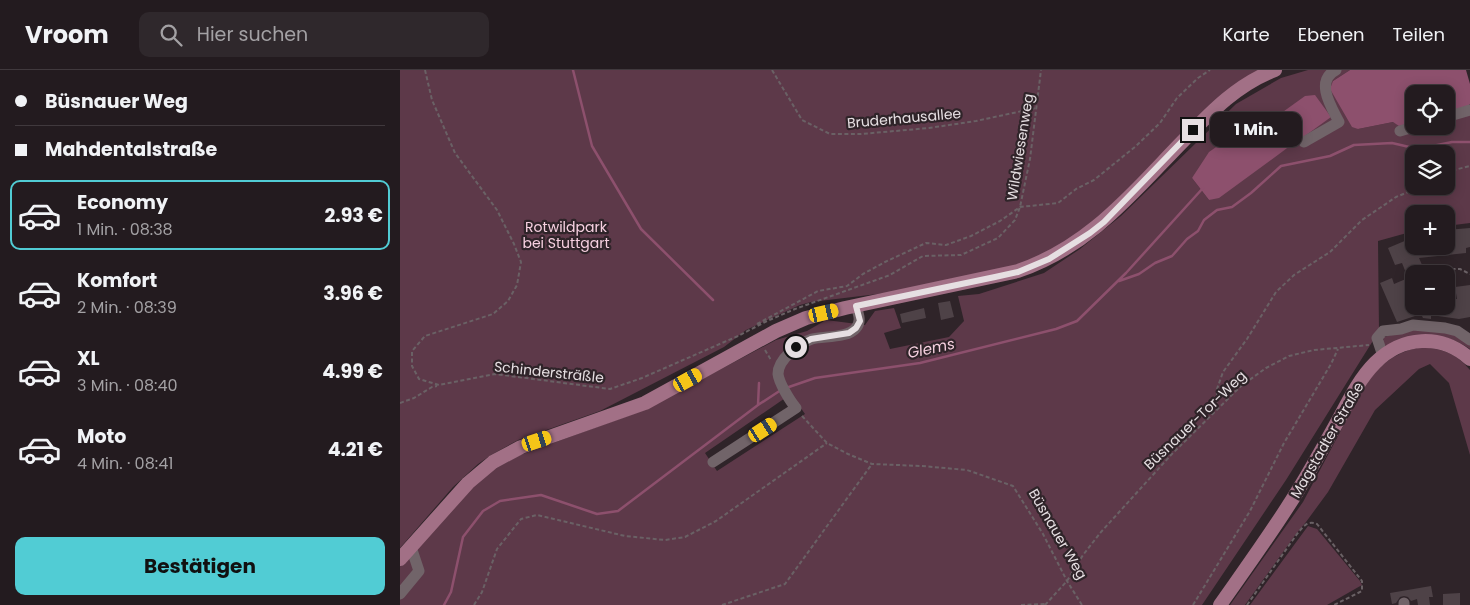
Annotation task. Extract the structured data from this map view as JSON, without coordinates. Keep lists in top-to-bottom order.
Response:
{
  "streets": {
    "main road": ["Magstadter Straße"],
    "path": [
      "Bruderhausallee",
      "Wildwiesenweg",
      "Schindersträßle",
      "Büsnauer-Tor-Weg",
      "Büsnauer Weg"
    ]
  },
  "crossings": [
    ["Bruderhausallee", "Wildwiesenweg"],
    ["Wildwiesenweg", "Schindersträßle"],
    ["Büsnauer-Tor-Weg", "Magstadter Straße"],
    ["Büsnauer-Tor-Weg", "Büsnauer Weg"]
  ],
  "water": ["Glems"],
  "parks": ["Rotwildpark bei Stuttgart"],
  "page": {
    "header": "Vroom",
    "search": "Hier suchen",
    "nav": ["Karte", "Ebenen", "Teilen"],
    "banner": ["Büsnauer Weg", "Mahdentalstraße"],
    "map_buttons": ["+", "−"],
    "bubble": "1 Min.",
    "list": [
      {
        "name": "Economy",
        "note": "1 Min. · 08:38",
        "value": "2.93 €"
      },
      {
        "name": "Komfort",
        "note": "2 Min. · 08:39",
        "value": "3.96 €"
      },
      {
        "name": "XL",
        "note": "3 Min. · 08:40",
        "value": "4.99 €"
      },
      {
        "name": "Moto",
        "note": "4 Min. · 08:41",
        "value": "4.21 €"
      }
    ],
    "buttons": "Bestätigen"
  }
}
